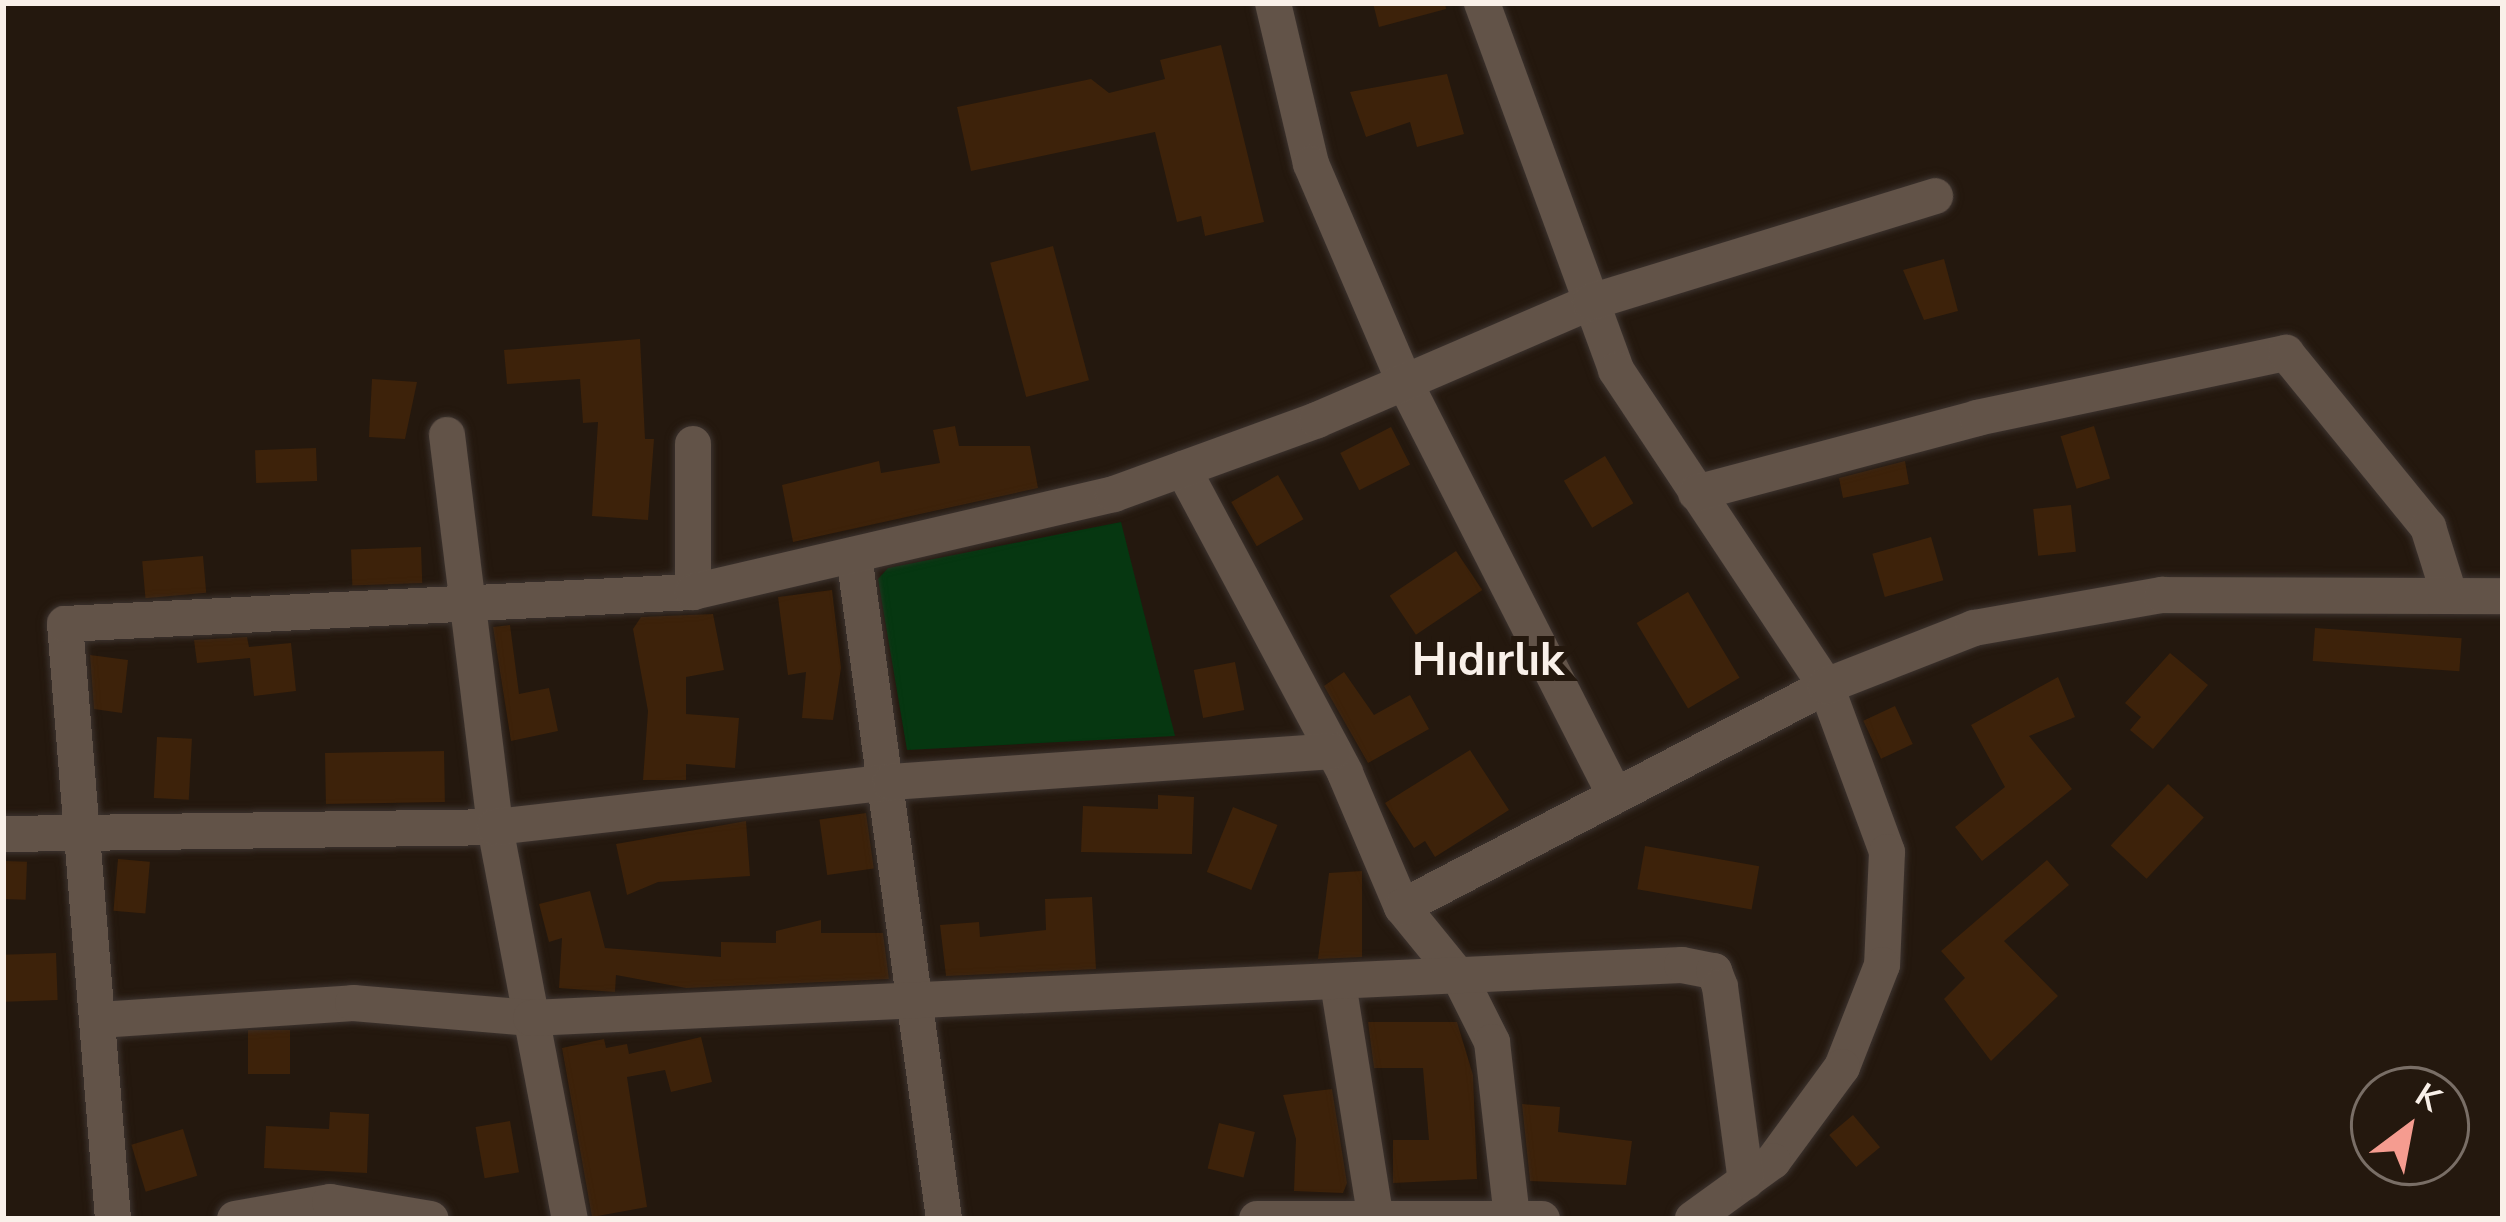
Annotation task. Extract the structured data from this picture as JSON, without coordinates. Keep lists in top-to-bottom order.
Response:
{
  "districts": ["Hıdırlık"],
  "north": "top right"
}
